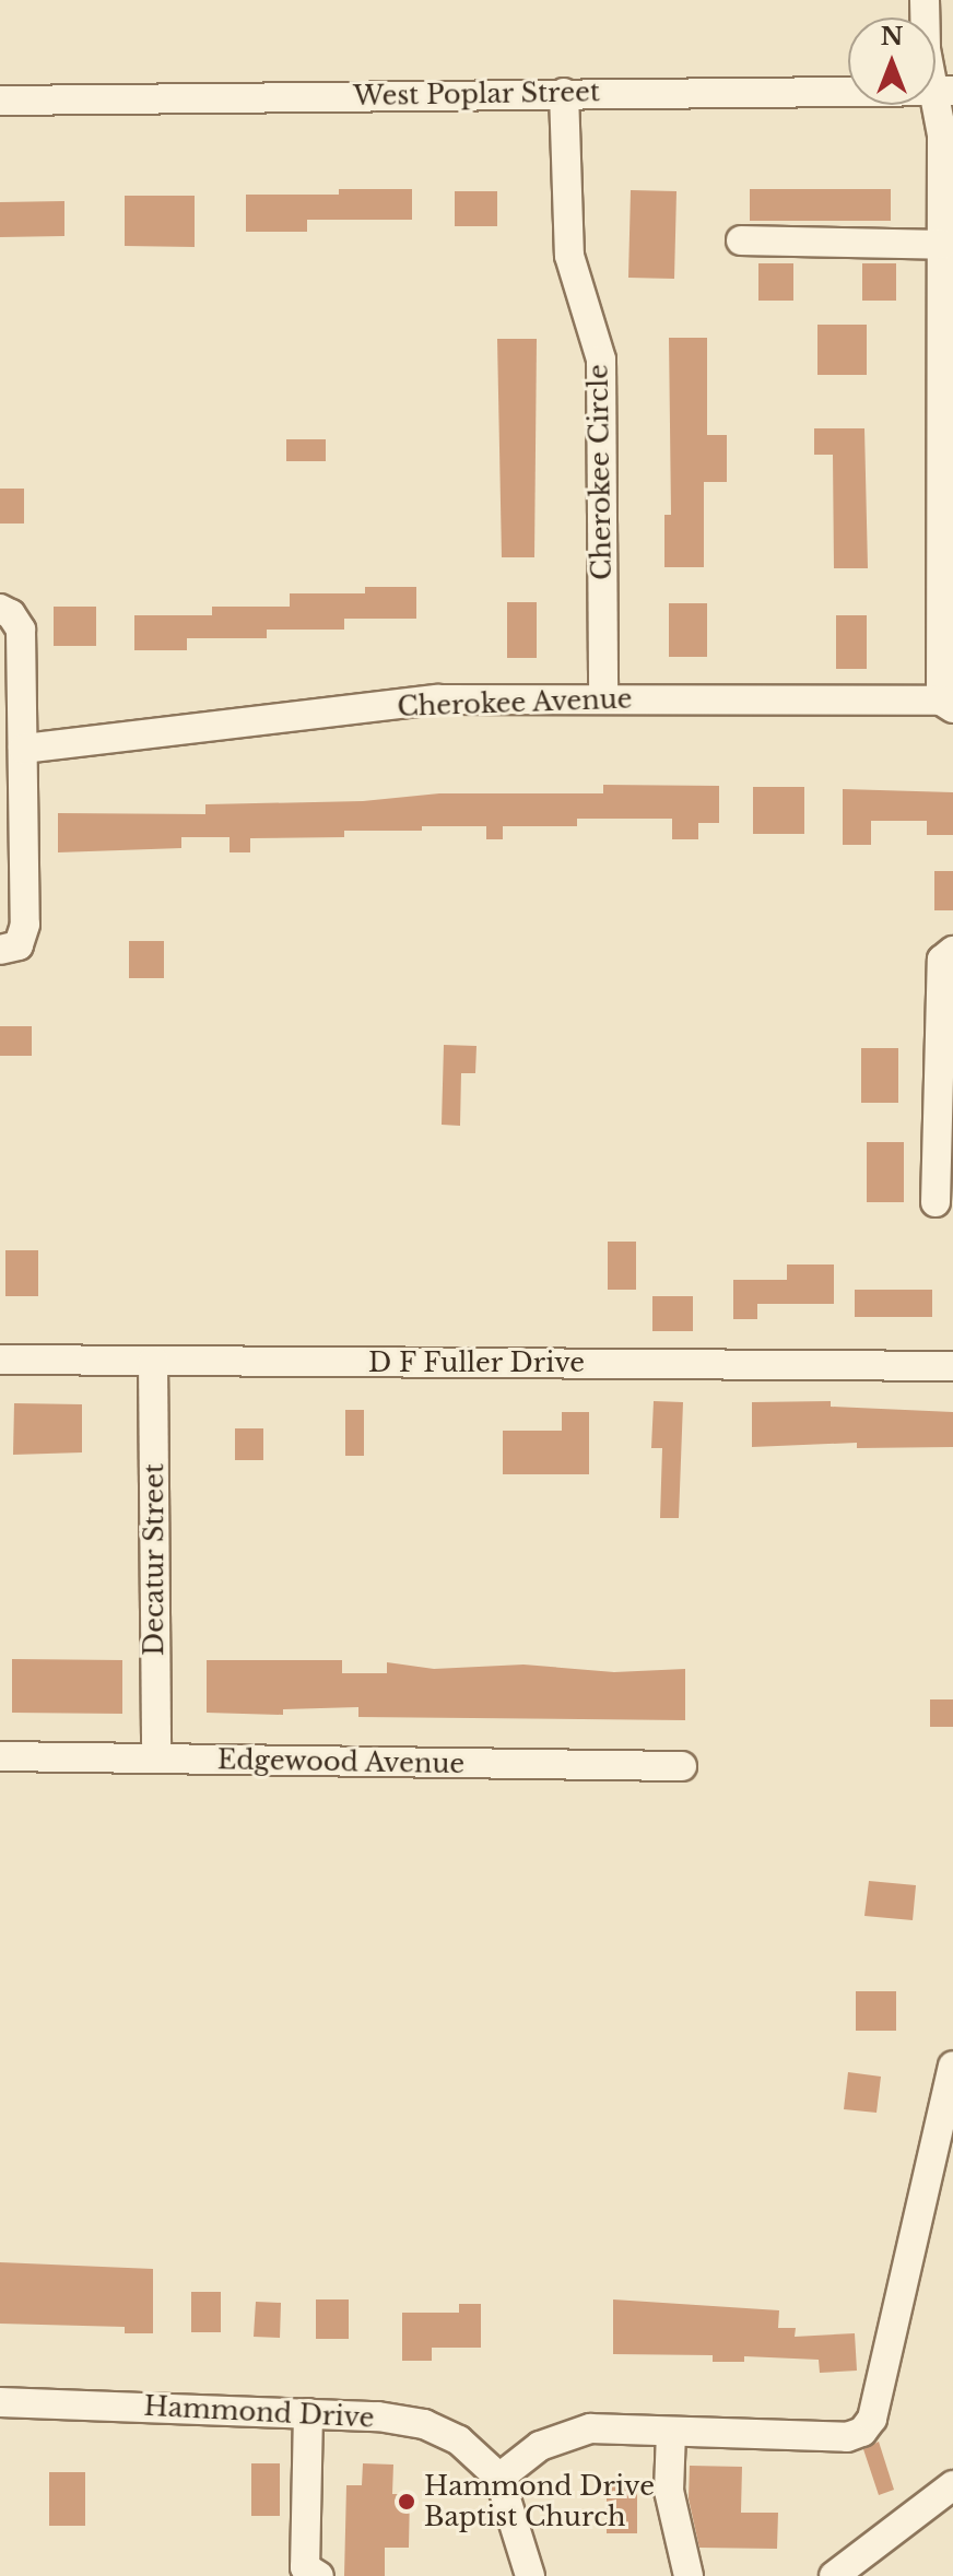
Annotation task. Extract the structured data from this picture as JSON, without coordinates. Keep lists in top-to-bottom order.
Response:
{
  "streets": {
    "street": [
      "West Poplar Street",
      "Cherokee Circle",
      "Cherokee Avenue",
      "D F Fuller Drive",
      "Decatur Street",
      "Edgewood Avenue",
      "Hammond Drive"
    ]
  },
  "crossings": [
    ["West Poplar Street", "Cherokee Circle"],
    ["Cherokee Circle", "Cherokee Avenue"],
    ["D F Fuller Drive", "Decatur Street"],
    ["Decatur Street", "Edgewood Avenue"]
  ],
  "places": ["Hammond Drive Baptist Church"],
  "north": "top"
}
